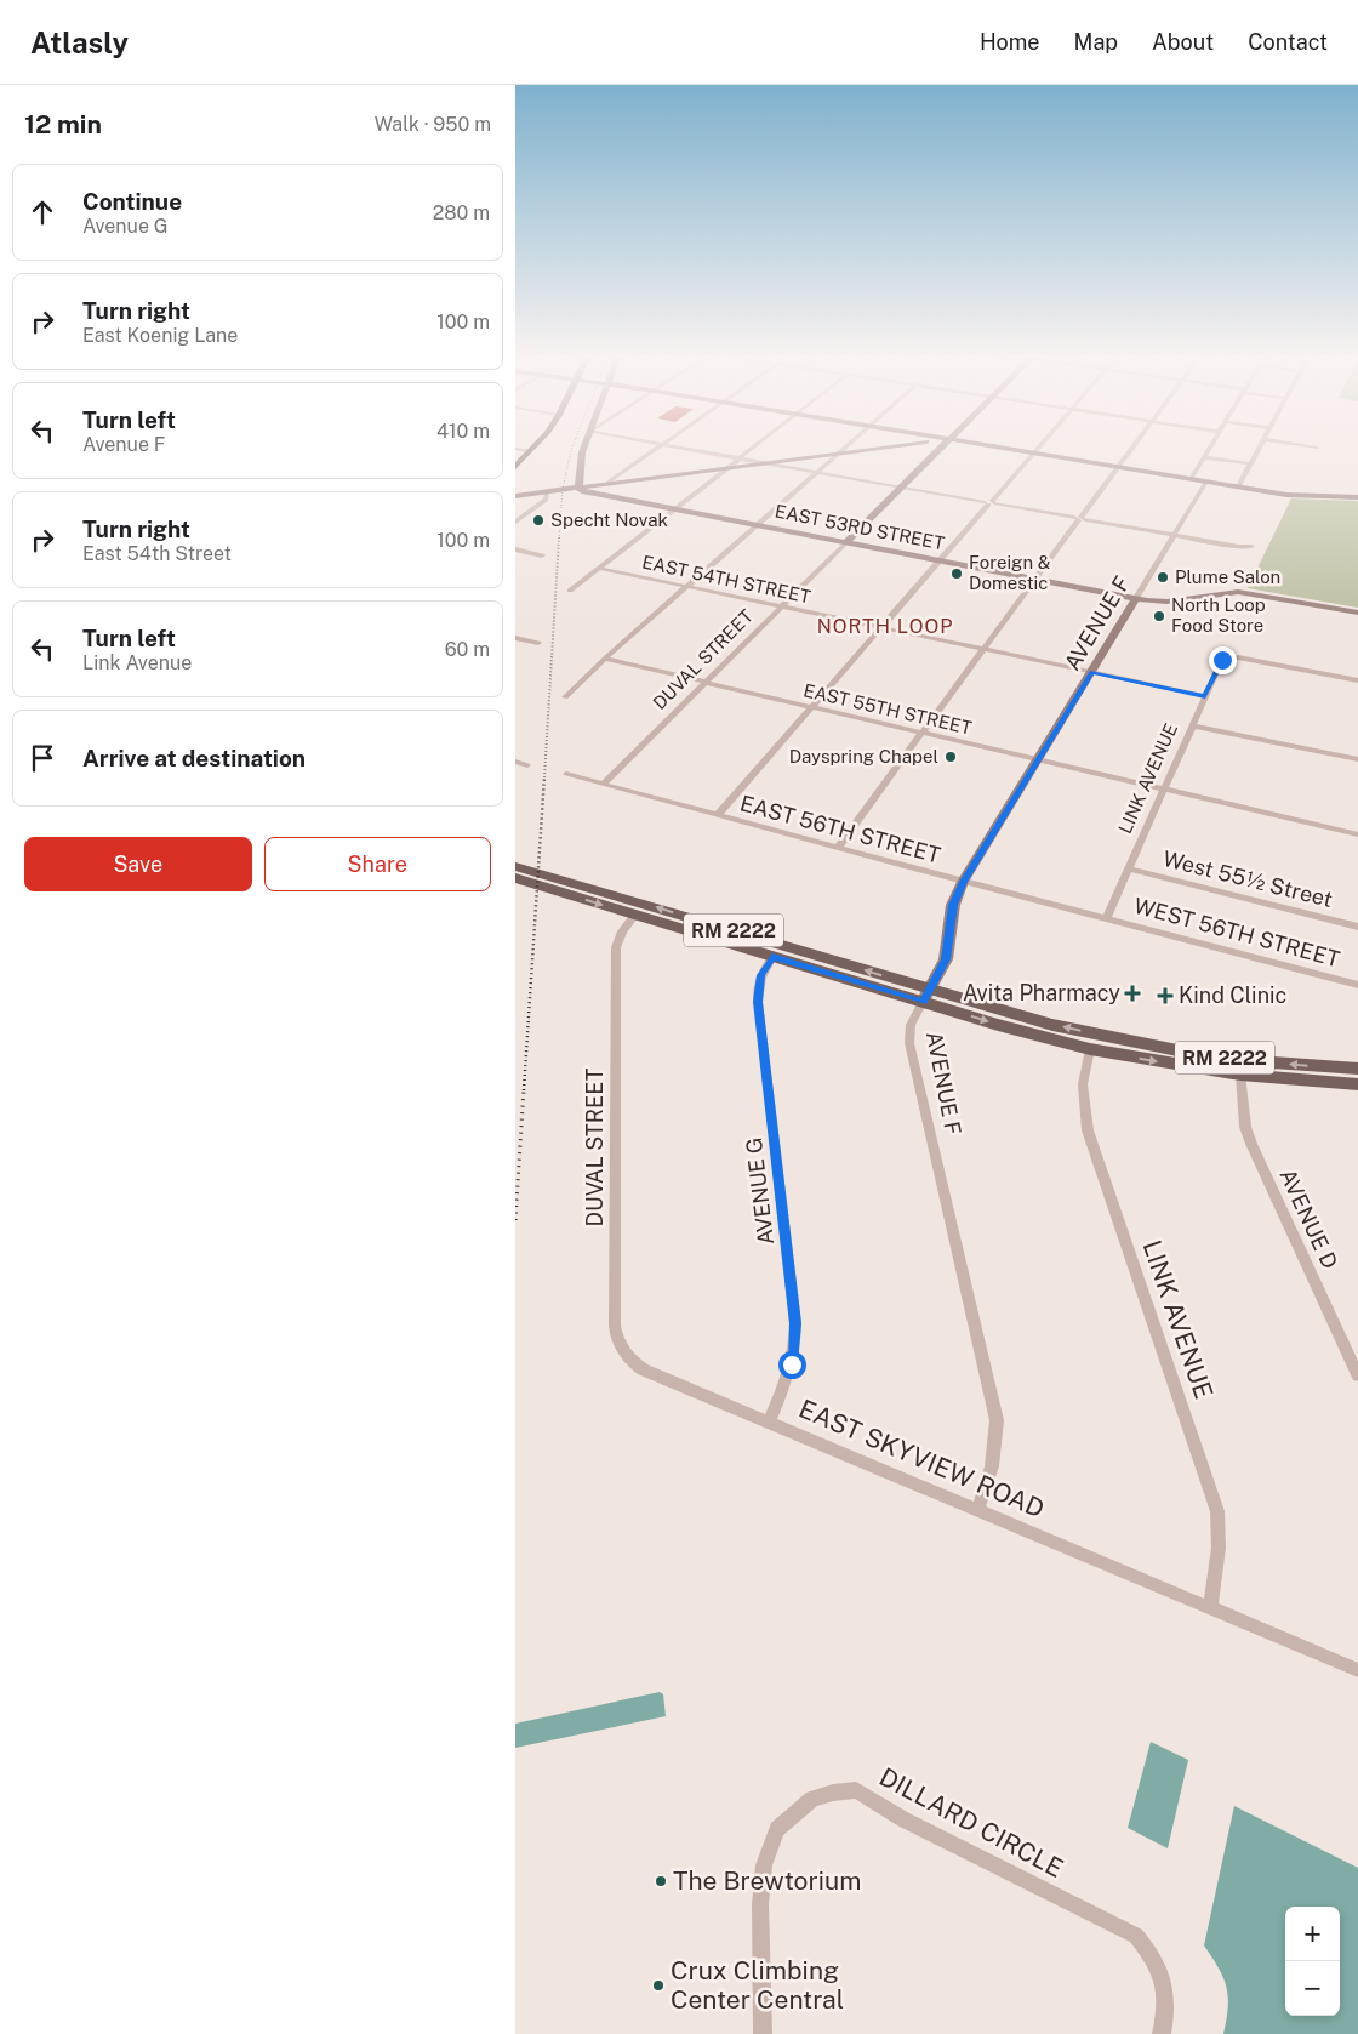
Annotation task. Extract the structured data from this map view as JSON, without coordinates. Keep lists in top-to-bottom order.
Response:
{
  "streets": {
    "main road": ["RM 2222"],
    "street": [
      "EAST 53RD STREET",
      "EAST 54TH STREET",
      "AVENUE F",
      "DUVAL STREET",
      "EAST 55TH STREET",
      "LINK AVENUE",
      "EAST 56TH STREET",
      "West 55½ Street",
      "WEST 56TH STREET",
      "AVENUE G",
      "AVENUE D",
      "EAST SKYVIEW ROAD",
      "DILLARD CIRCLE"
    ]
  },
  "crossings": [
    ["EAST 53RD STREET", "AVENUE F"],
    ["EAST 53RD STREET", "DUVAL STREET"],
    ["EAST 54TH STREET", "AVENUE F"],
    ["EAST 54TH STREET", "DUVAL STREET"],
    ["EAST 54TH STREET", "LINK AVENUE"],
    ["AVENUE F", "EAST 55TH STREET"],
    ["AVENUE F", "EAST 56TH STREET"],
    ["AVENUE F", "RM 2222"],
    ["AVENUE F", "EAST SKYVIEW ROAD"],
    ["DUVAL STREET", "EAST 55TH STREET"],
    ["DUVAL STREET", "EAST 56TH STREET"],
    ["DUVAL STREET", "RM 2222"],
    ["DUVAL STREET", "EAST SKYVIEW ROAD"],
    ["EAST 55TH STREET", "LINK AVENUE"],
    ["LINK AVENUE", "EAST 56TH STREET"],
    ["LINK AVENUE", "West 55½ Street"],
    ["LINK AVENUE", "RM 2222"],
    ["LINK AVENUE", "WEST 56TH STREET"],
    ["LINK AVENUE", "EAST SKYVIEW ROAD"],
    ["EAST 56TH STREET", "WEST 56TH STREET"],
    ["RM 2222", "AVENUE G"],
    ["RM 2222", "AVENUE D"],
    ["AVENUE G", "EAST SKYVIEW ROAD"]
  ],
  "districts": ["NORTH LOOP"],
  "places": {
    "other": [
      "Specht Novak",
      "Foreign & Domestic",
      "Plume Salon",
      "North Loop Food Store",
      "Dayspring Chapel",
      "The Brewtorium",
      "Crux Climbing Center Central"
    ],
    "health": ["Avita Pharmacy", "Kind Clinic"]
  },
  "page": {
    "header": "Atlasly",
    "nav": [
      "Home",
      "Map",
      "About",
      "Contact"
    ],
    "heading": ["12 min", "Walk · 950 m"],
    "list": [
      ["Continue", "Avenue G", "280 m"],
      ["Turn right", "East Koenig Lane", "100 m"],
      ["Turn left", "Avenue F", "410 m"],
      ["Turn right", "East 54th Street", "100 m"],
      ["Turn left", "Link Avenue", "60 m"],
      "Arrive at destination"
    ],
    "buttons": ["Save", "Share"],
    "map_buttons": ["+", "−"]
  }
}
